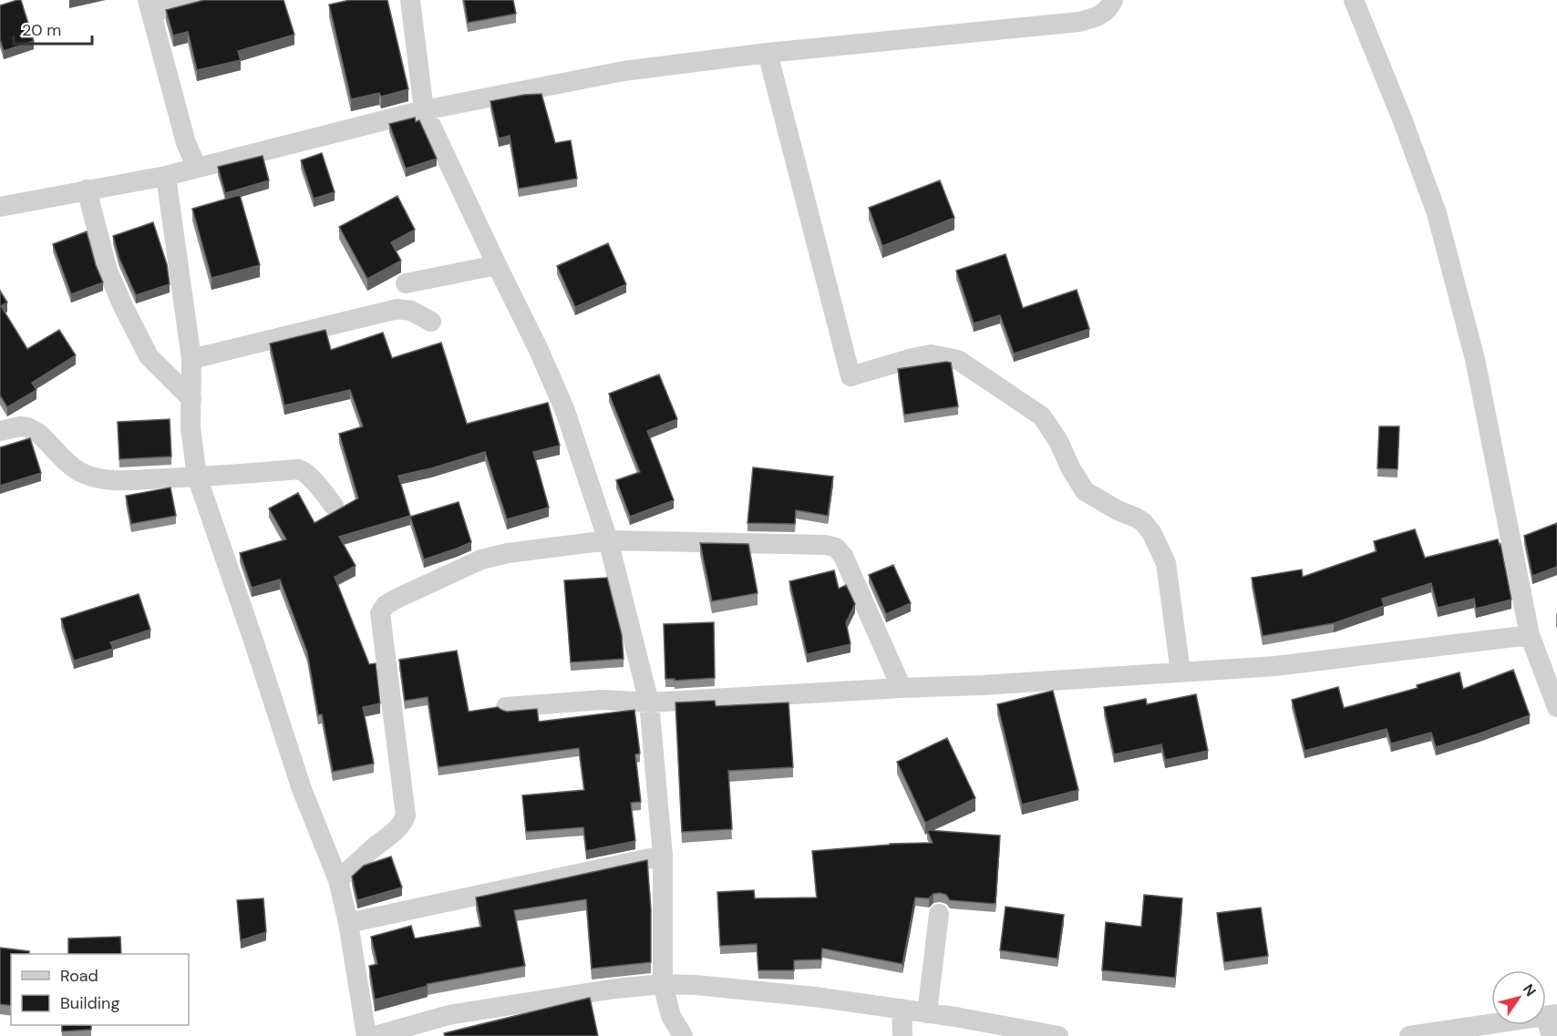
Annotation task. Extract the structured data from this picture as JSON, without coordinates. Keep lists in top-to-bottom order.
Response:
{
  "legend": ["Road", "Building"],
  "scale_bar": "20 m",
  "north": "top right"
}
